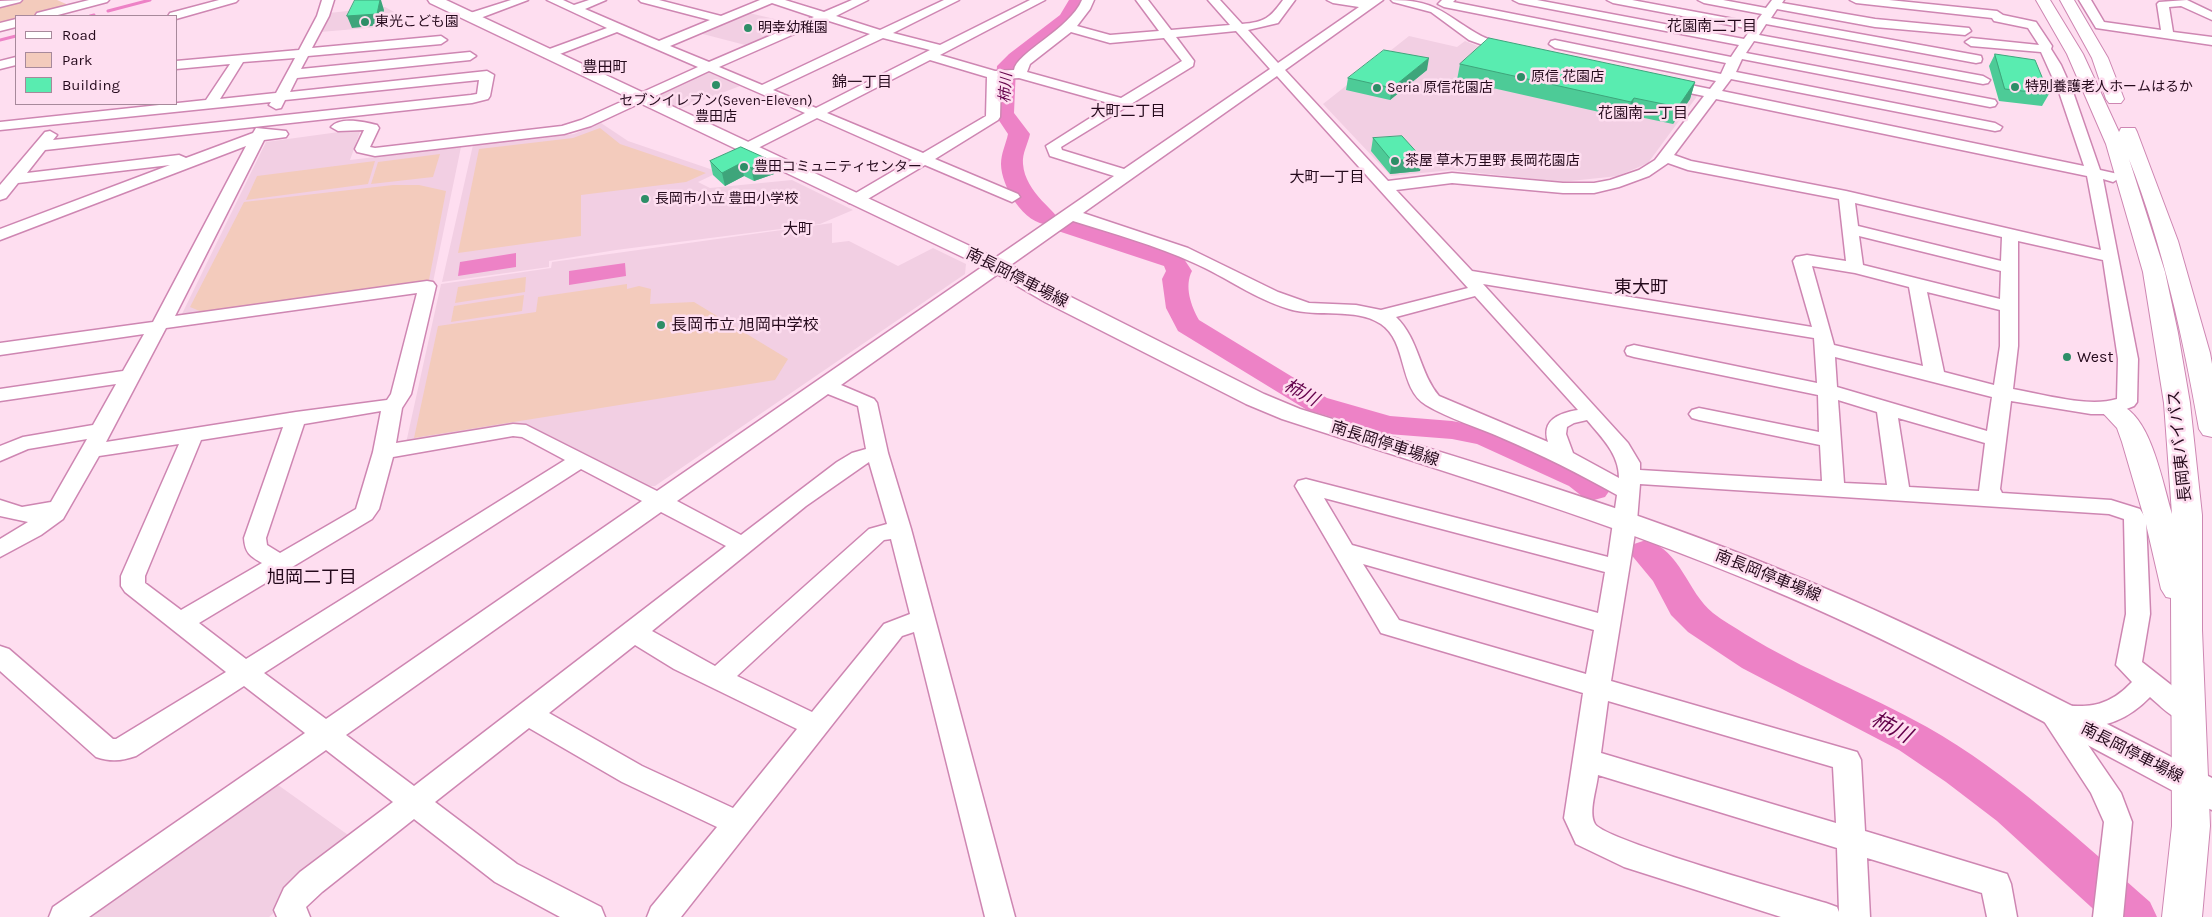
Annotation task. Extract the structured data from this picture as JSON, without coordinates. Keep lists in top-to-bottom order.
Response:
{
  "streets": {
    "highway": ["長岡東バイパス"],
    "main road": ["南長岡停車場線"]
  },
  "crossings": [
    ["南長岡停車場線", "長岡東バイパス"]
  ],
  "districts": [
    "花園南二丁目",
    "豊田町",
    "錦一丁目",
    "大町二丁目",
    "花園南一丁目",
    "大町一丁目",
    "大町",
    "東大町",
    "旭岡二丁目"
  ],
  "water": ["柿川"],
  "places": [
    "東光こども園",
    "明幸幼稚園",
    "原信 花園店",
    "セブンイレブン(Seven-Eleven) 豊田店",
    "特別養護老人ホームはるか",
    "Seria 原信花園店",
    "茶屋 草木万里野 長岡花園店",
    "豊田コミュニティセンター",
    "長岡市小立 豊田小学校",
    "長岡市立 旭岡中学校",
    "West"
  ],
  "legend": ["Road", "Park", "Building"]
}
